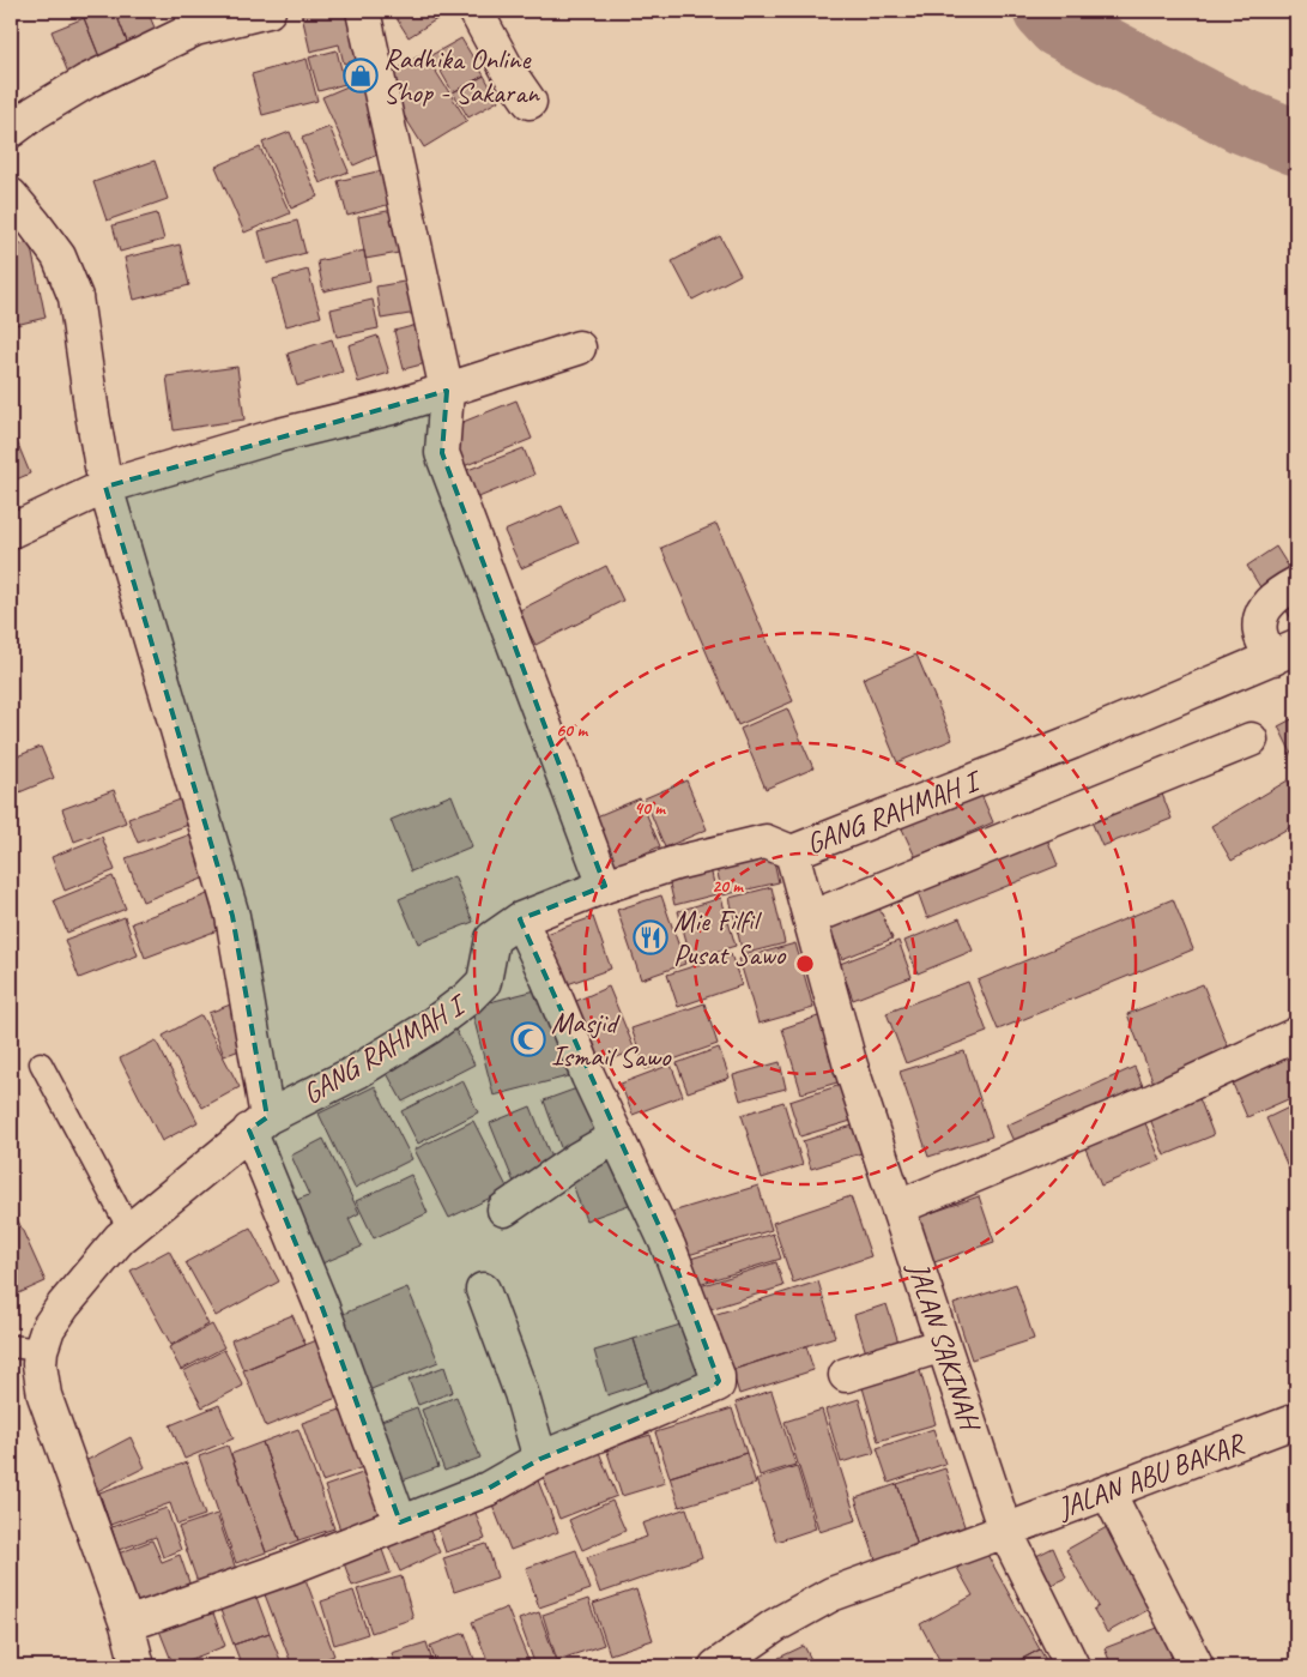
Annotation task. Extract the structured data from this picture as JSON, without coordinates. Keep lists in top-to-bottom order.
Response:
{
  "streets": {
    "street": ["GANG RAHMAH I", "JALAN SAKINAH", "JALAN ABU BAKAR"]
  },
  "crossings": [
    ["GANG RAHMAH I", "JALAN SAKINAH"],
    ["JALAN SAKINAH", "JALAN ABU BAKAR"]
  ],
  "places": {
    "shop": ["Radhika Online Shop - Sakaran"],
    "restaurant": ["Mie Filfil Pusat Sawo"],
    "mosque": ["Masjid Ismail Sawo"]
  },
  "rings": ["60 m", "40 m", "20 m"]
}
